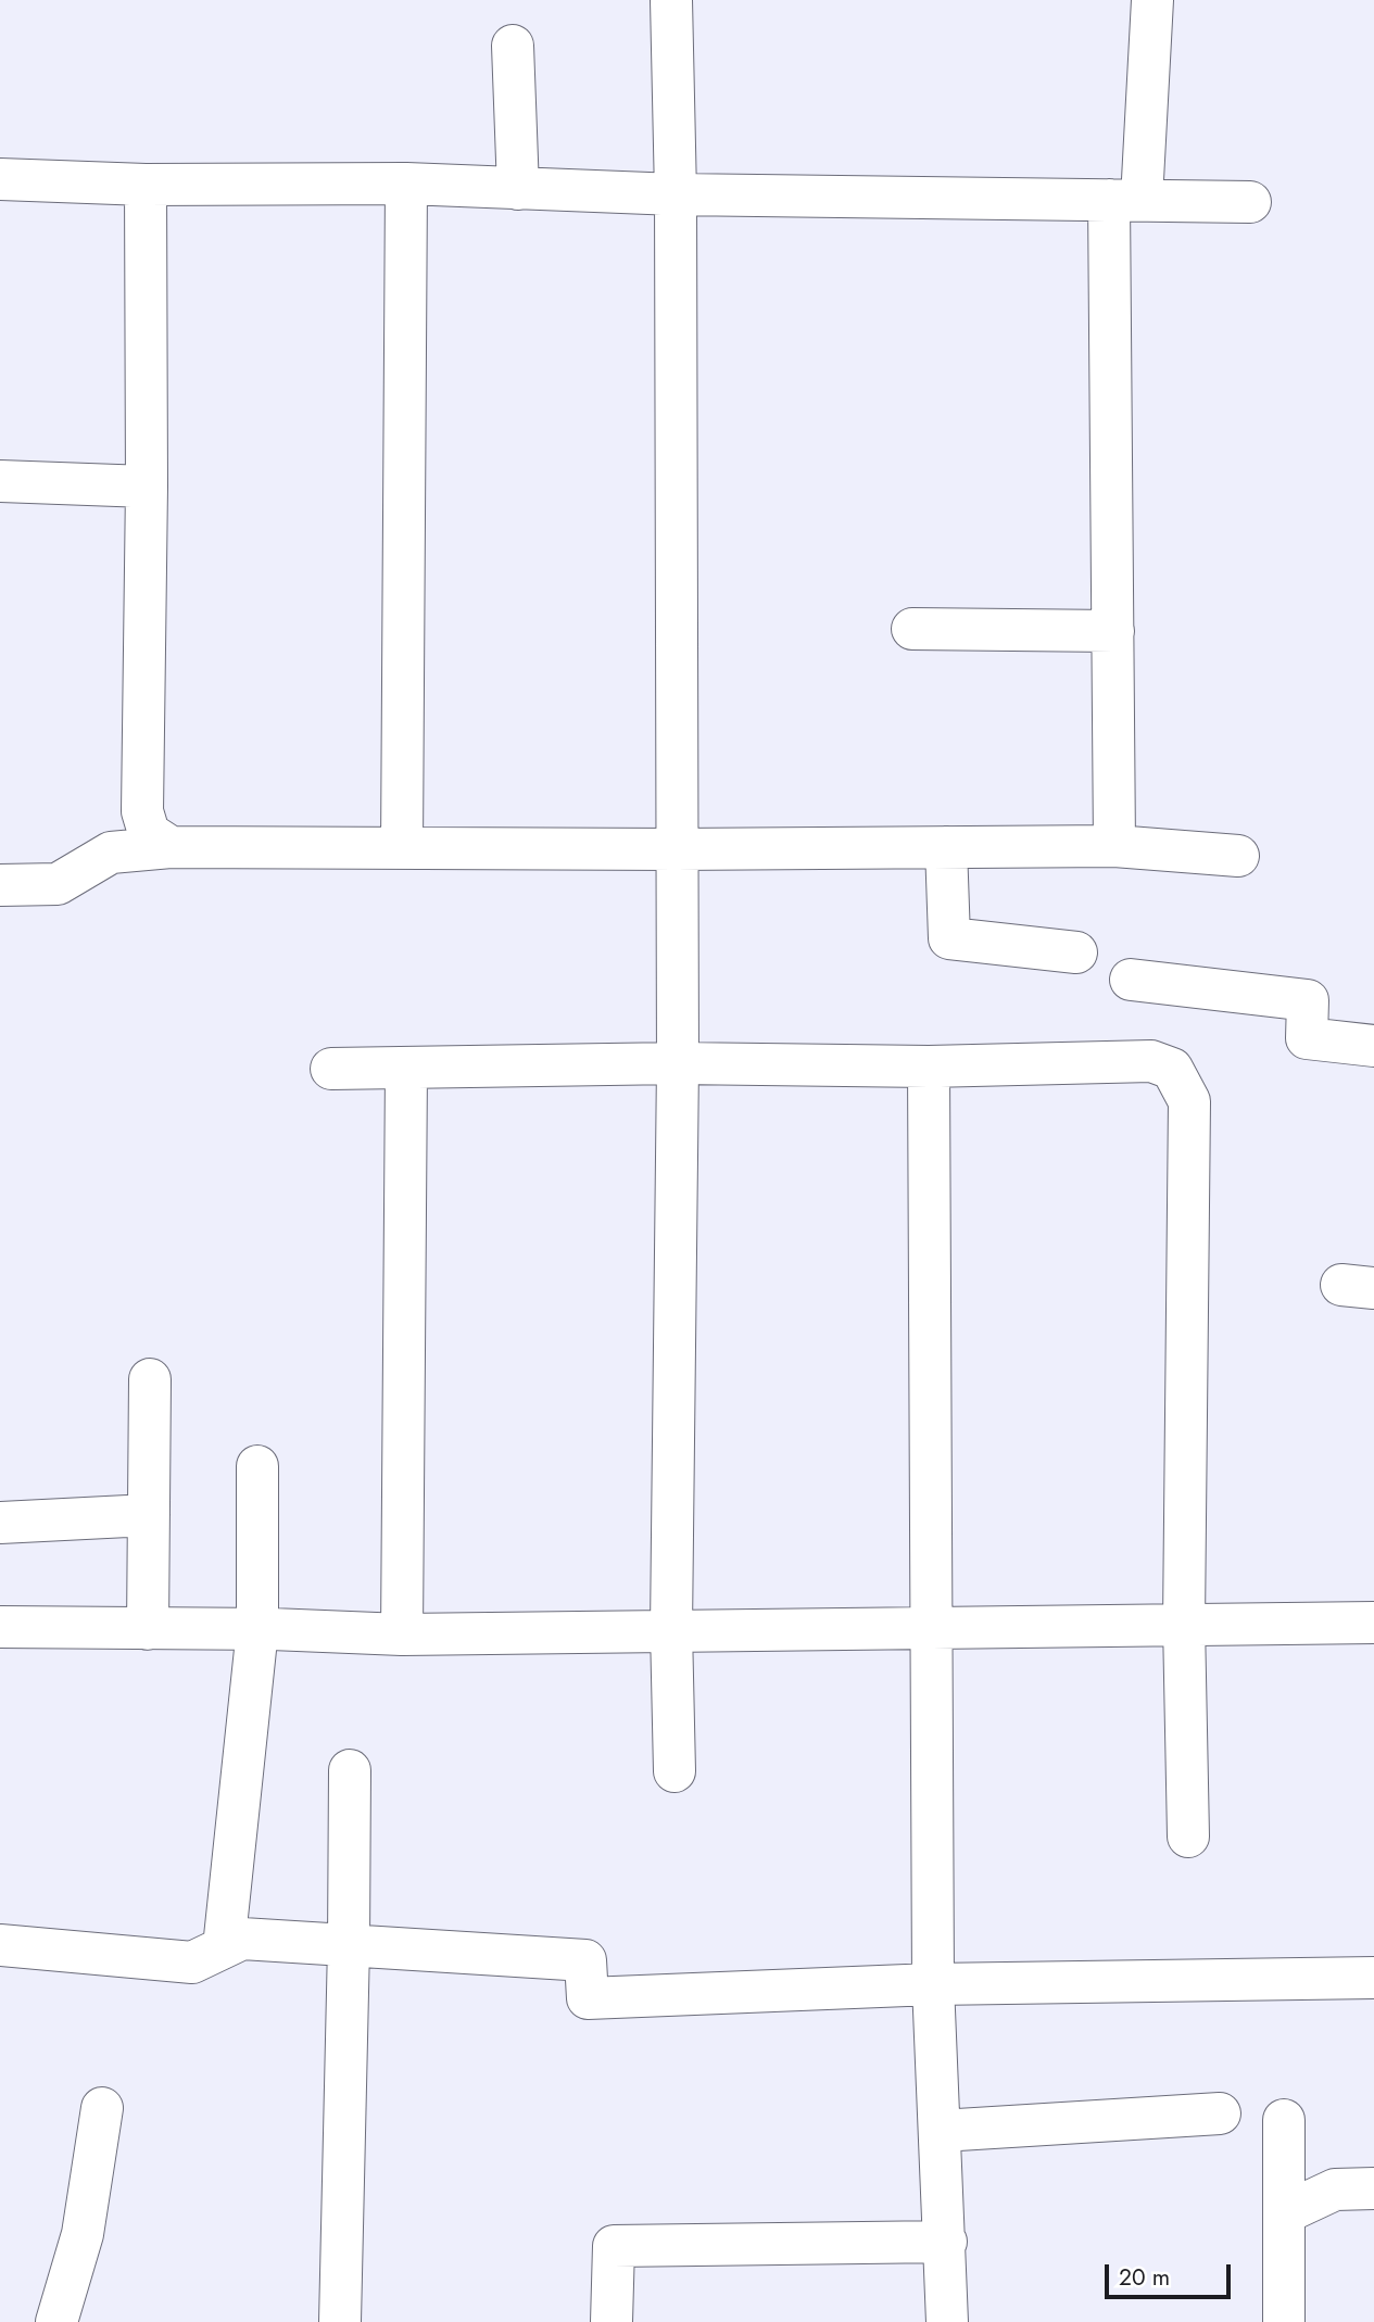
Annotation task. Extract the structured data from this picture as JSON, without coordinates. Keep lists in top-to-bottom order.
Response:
{
  "scale_bar": "20 m"
}
